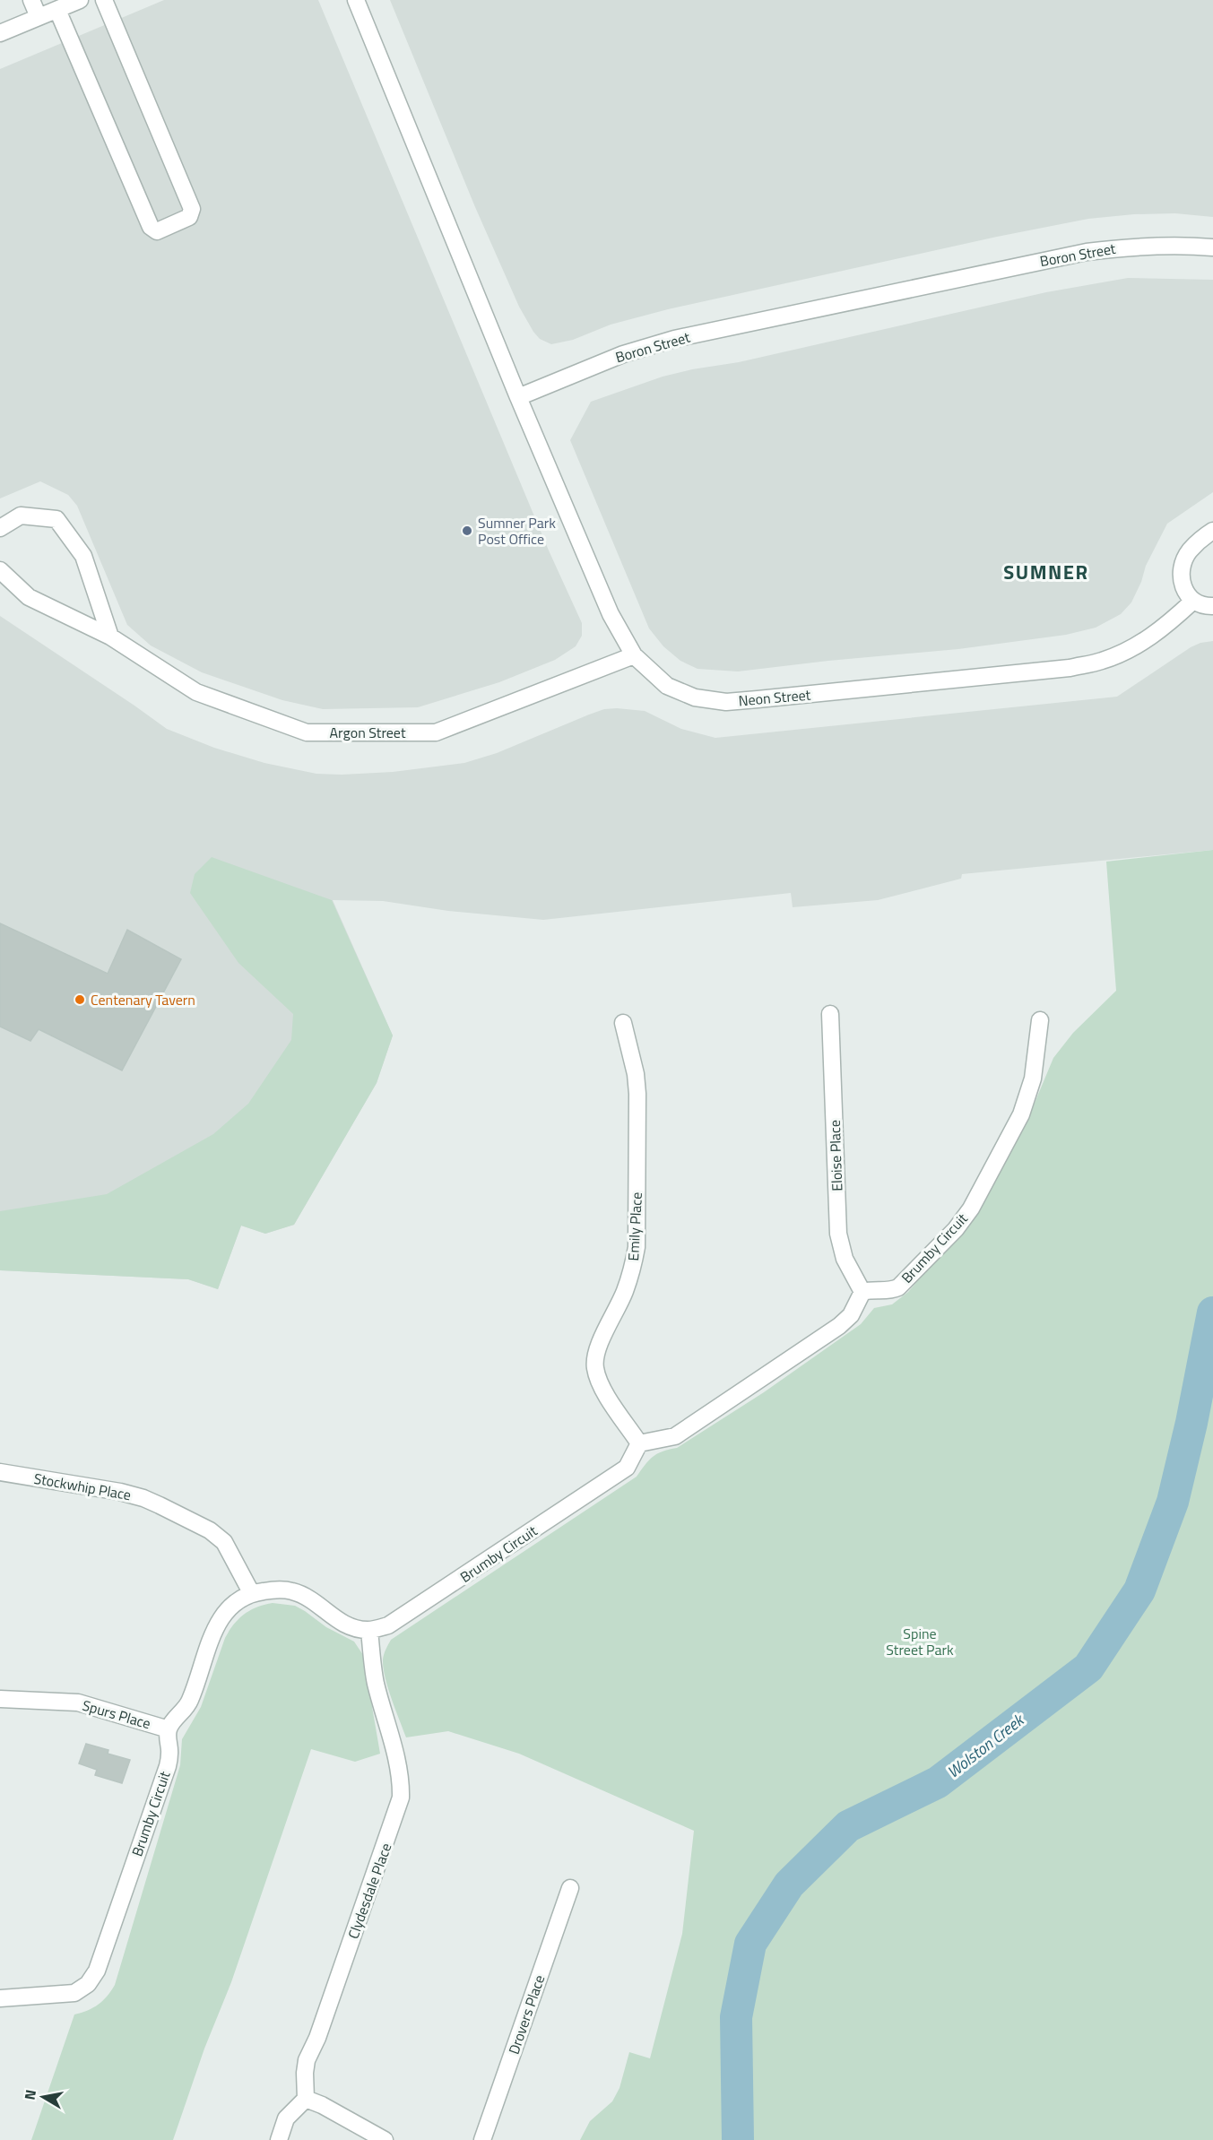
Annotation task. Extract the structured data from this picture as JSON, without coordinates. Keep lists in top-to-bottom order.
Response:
{
  "streets": {
    "street": [
      "Boron Street",
      "Neon Street",
      "Argon Street",
      "Eloise Place",
      "Emily Place",
      "Brumby Circuit",
      "Stockwhip Place",
      "Spurs Place",
      "Clydesdale Place",
      "Drovers Place"
    ]
  },
  "crossings": [
    ["Boron Street", "Neon Street"],
    ["Neon Street", "Argon Street"],
    ["Eloise Place", "Brumby Circuit"],
    ["Emily Place", "Brumby Circuit"],
    ["Brumby Circuit", "Spurs Place"],
    ["Brumby Circuit", "Clydesdale Place"]
  ],
  "districts": ["SUMNER"],
  "water": ["Wolston Creek"],
  "parks": ["Spine Street Park"],
  "places": ["Sumner Park Post Office", "Centenary Tavern"],
  "north": "left"
}
